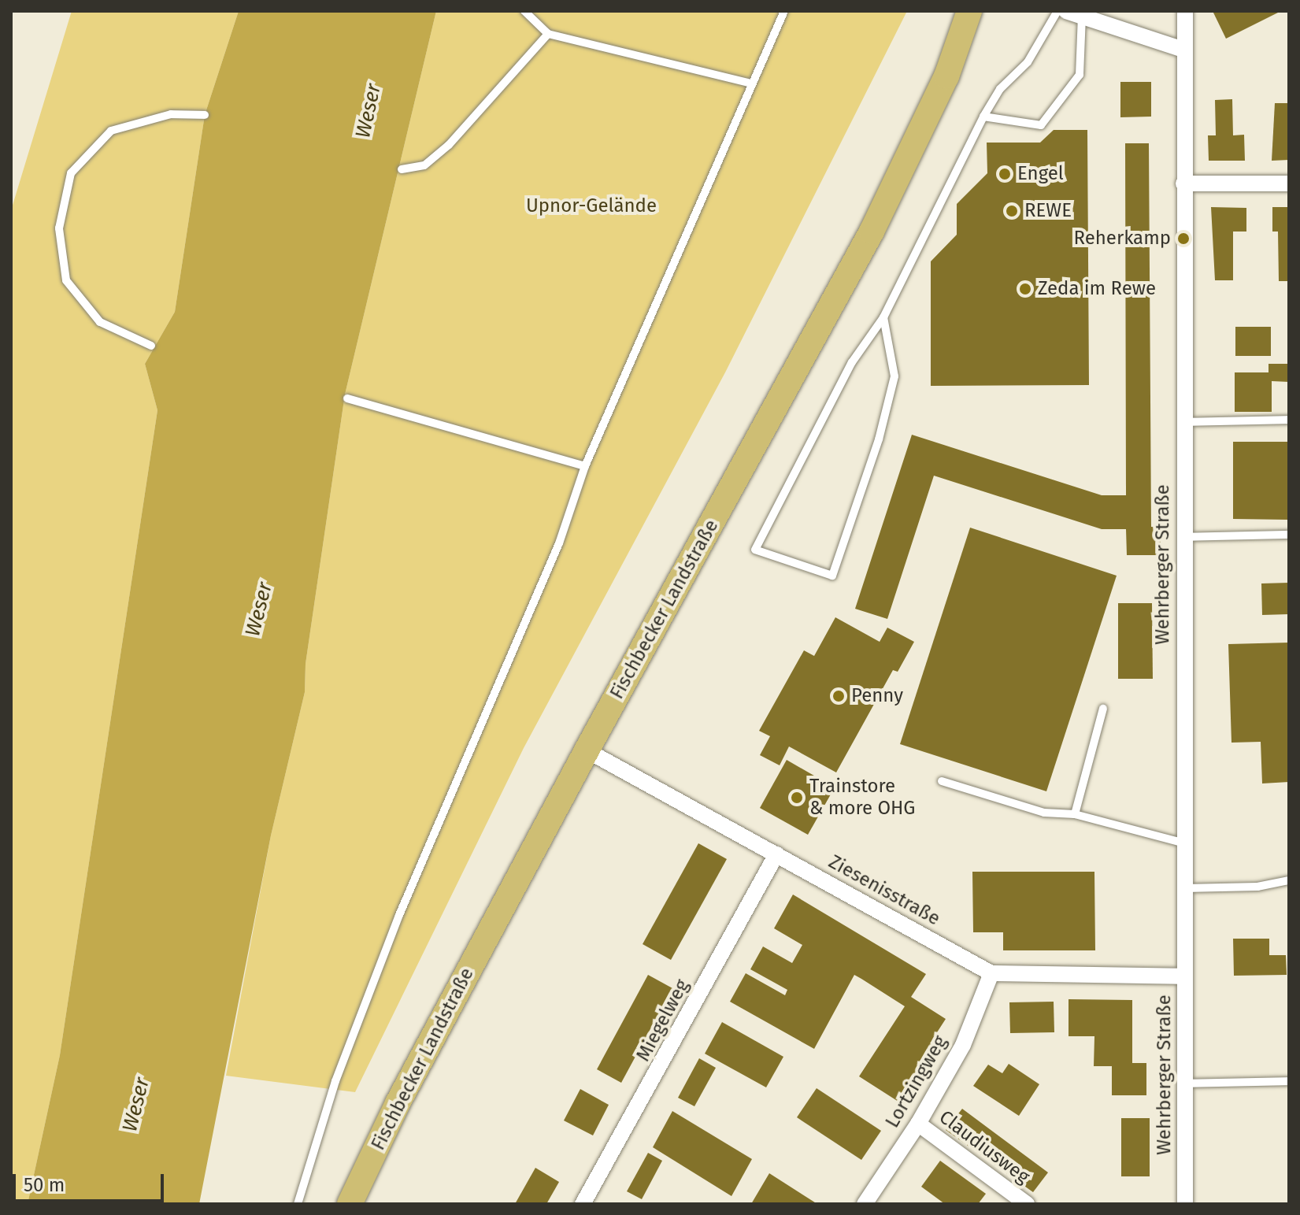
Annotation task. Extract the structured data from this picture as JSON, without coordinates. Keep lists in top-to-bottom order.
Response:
{
  "streets": {
    "main road": ["Fischbecker Landstraße"],
    "street": [
      "Wehrberger Straße",
      "Ziesenisstraße",
      "Miegelweg",
      "Lortzingweg",
      "Claudiusweg"
    ]
  },
  "crossings": [
    ["Wehrberger Straße", "Ziesenisstraße"],
    ["Fischbecker Landstraße", "Ziesenisstraße"],
    ["Ziesenisstraße", "Miegelweg"],
    ["Ziesenisstraße", "Lortzingweg"],
    ["Lortzingweg", "Claudiusweg"]
  ],
  "water": ["Weser"],
  "parks": ["Upnor-Gelände"],
  "places": [
    "Engel",
    "REWE",
    "Reherkamp",
    "Zeda im Rewe",
    "Penny",
    "Trainstore & more OHG"
  ],
  "scale_bar": "50 m"
}
